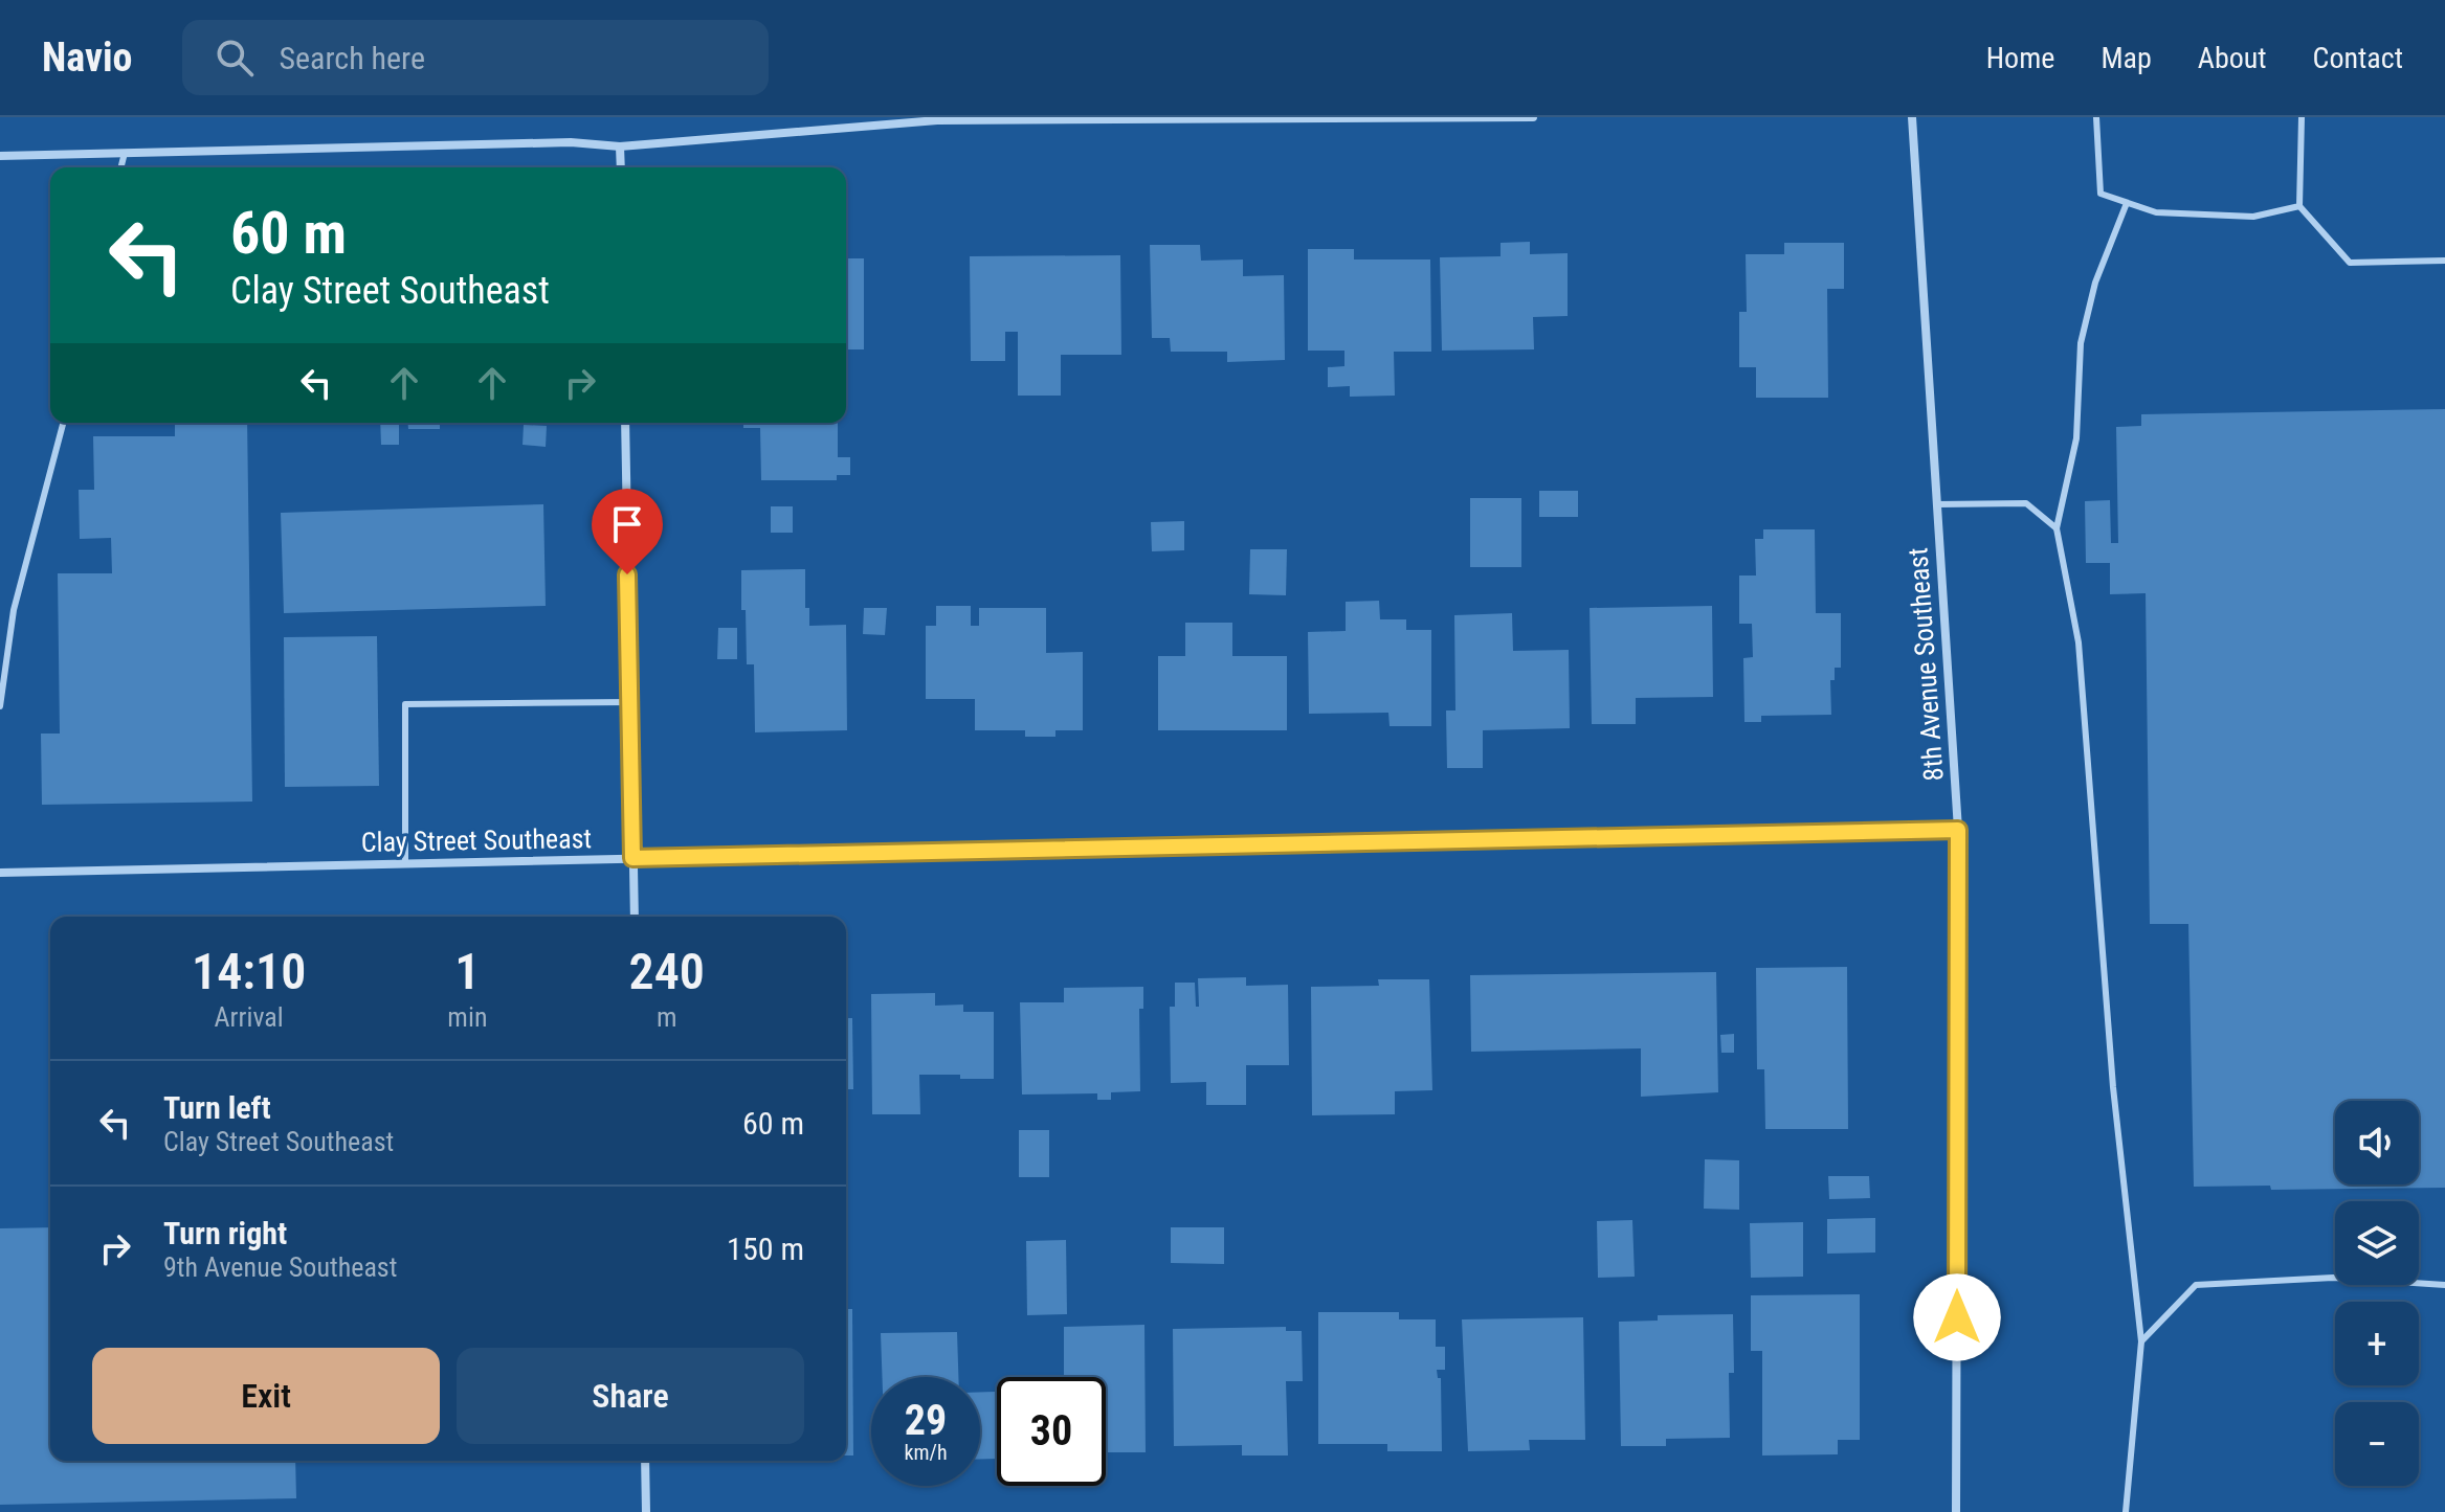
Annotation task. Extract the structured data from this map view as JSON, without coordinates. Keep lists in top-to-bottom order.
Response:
{
  "streets": {
    "street": ["8th Avenue Southeast", "Clay Street Southeast"]
  },
  "crossings": [
    ["8th Avenue Southeast", "Clay Street Southeast"]
  ],
  "page": {
    "header": "Navio",
    "search": "Search here",
    "nav": [
      "Home",
      "Map",
      "About",
      "Contact"
    ],
    "turn": ["60 m", "Clay Street Southeast"],
    "eta": [
      "14:10",
      "Arrival",
      "1",
      "min",
      "240",
      "m"
    ],
    "list": [
      {
        "name": "Turn left",
        "note": "Clay Street Southeast",
        "value": "60 m"
      },
      {
        "name": "Turn right",
        "note": "9th Avenue Southeast",
        "value": "150 m"
      }
    ],
    "map_buttons": ["+", "−"],
    "buttons": ["Exit", "Share"],
    "speed": "29 km/h",
    "limit": "30"
  }
}
